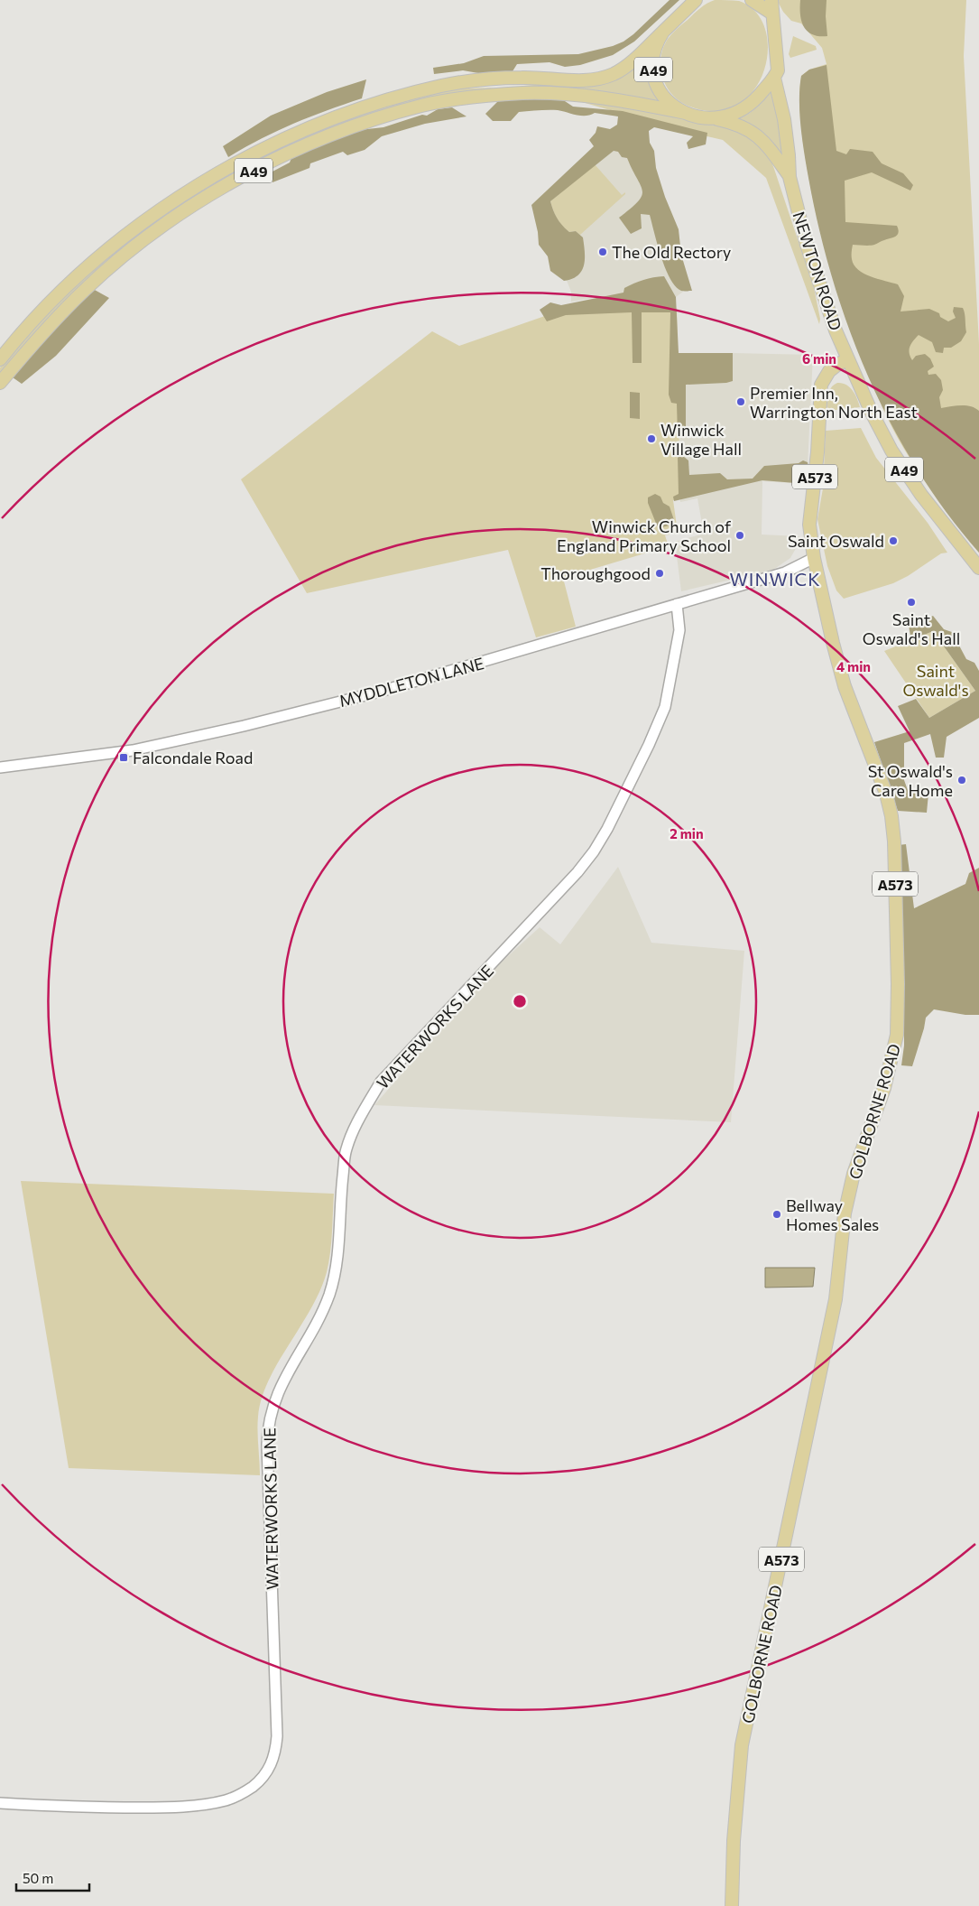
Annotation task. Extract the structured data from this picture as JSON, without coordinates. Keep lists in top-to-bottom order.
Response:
{
  "streets": {
    "main road": [
      "A49",
      "NEWTON ROAD",
      "A573",
      "GOLBORNE ROAD"
    ],
    "street": ["MYDDLETON LANE", "WATERWORKS LANE"]
  },
  "crossings": [
    ["A49", "NEWTON ROAD"],
    ["NEWTON ROAD", "GOLBORNE ROAD"],
    ["MYDDLETON LANE", "WATERWORKS LANE"],
    ["MYDDLETON LANE", "GOLBORNE ROAD"]
  ],
  "districts": ["WINWICK"],
  "parks": ["Saint Oswald's"],
  "places": {
    "other": [
      "The Old Rectory",
      "Premier Inn, Warrington North East",
      "Winwick Village Hall",
      "Winwick Church of England Primary School",
      "Saint Oswald",
      "Thoroughgood",
      "Saint Oswald's Hall",
      "St Oswald's Care Home",
      "Bellway Homes Sales"
    ],
    "transit": ["Falcondale Road"]
  },
  "scale_bar": "50 m",
  "rings": ["6 min", "4 min", "2 min"]
}
